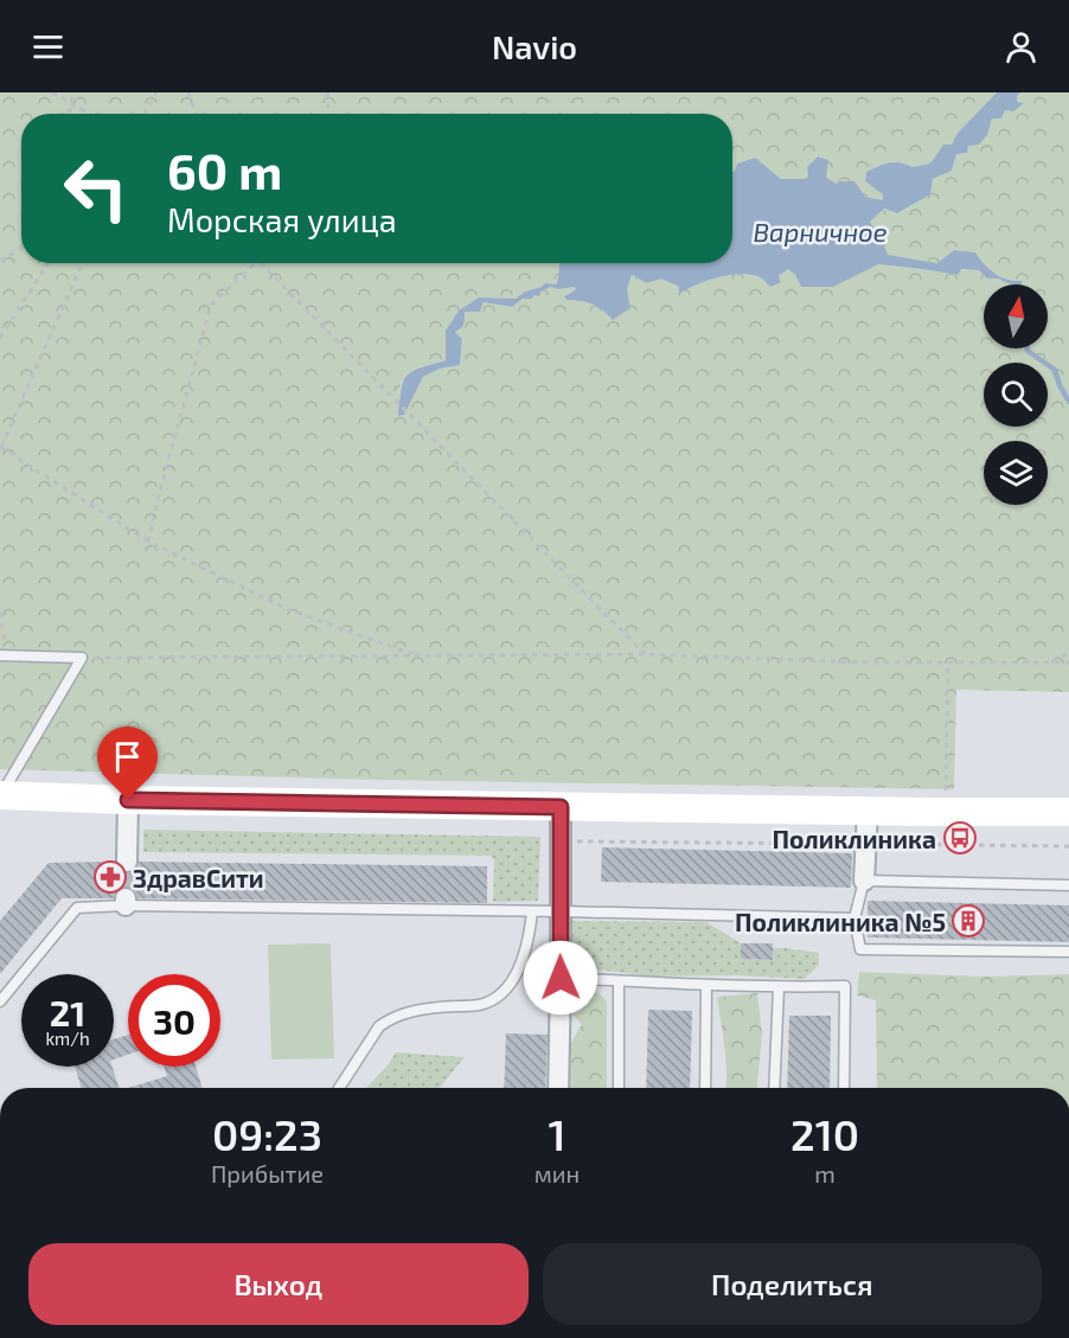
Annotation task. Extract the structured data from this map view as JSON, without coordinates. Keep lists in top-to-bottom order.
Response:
{
  "water": ["Варничное"],
  "places": {
    "bus stop": ["Поликлиника"],
    "pharmacy": ["ЗдравСити"],
    "building": ["Поликлиника №5"]
  },
  "north": "top",
  "page": {
    "header": "Navio",
    "turn": ["60 m", "Морская улица"],
    "speed": "21 km/h",
    "limit": "30",
    "eta": [
      "09:23",
      "Прибытие",
      "1",
      "мин",
      "210",
      "m"
    ],
    "buttons": ["Выход", "Поделиться"]
  }
}
